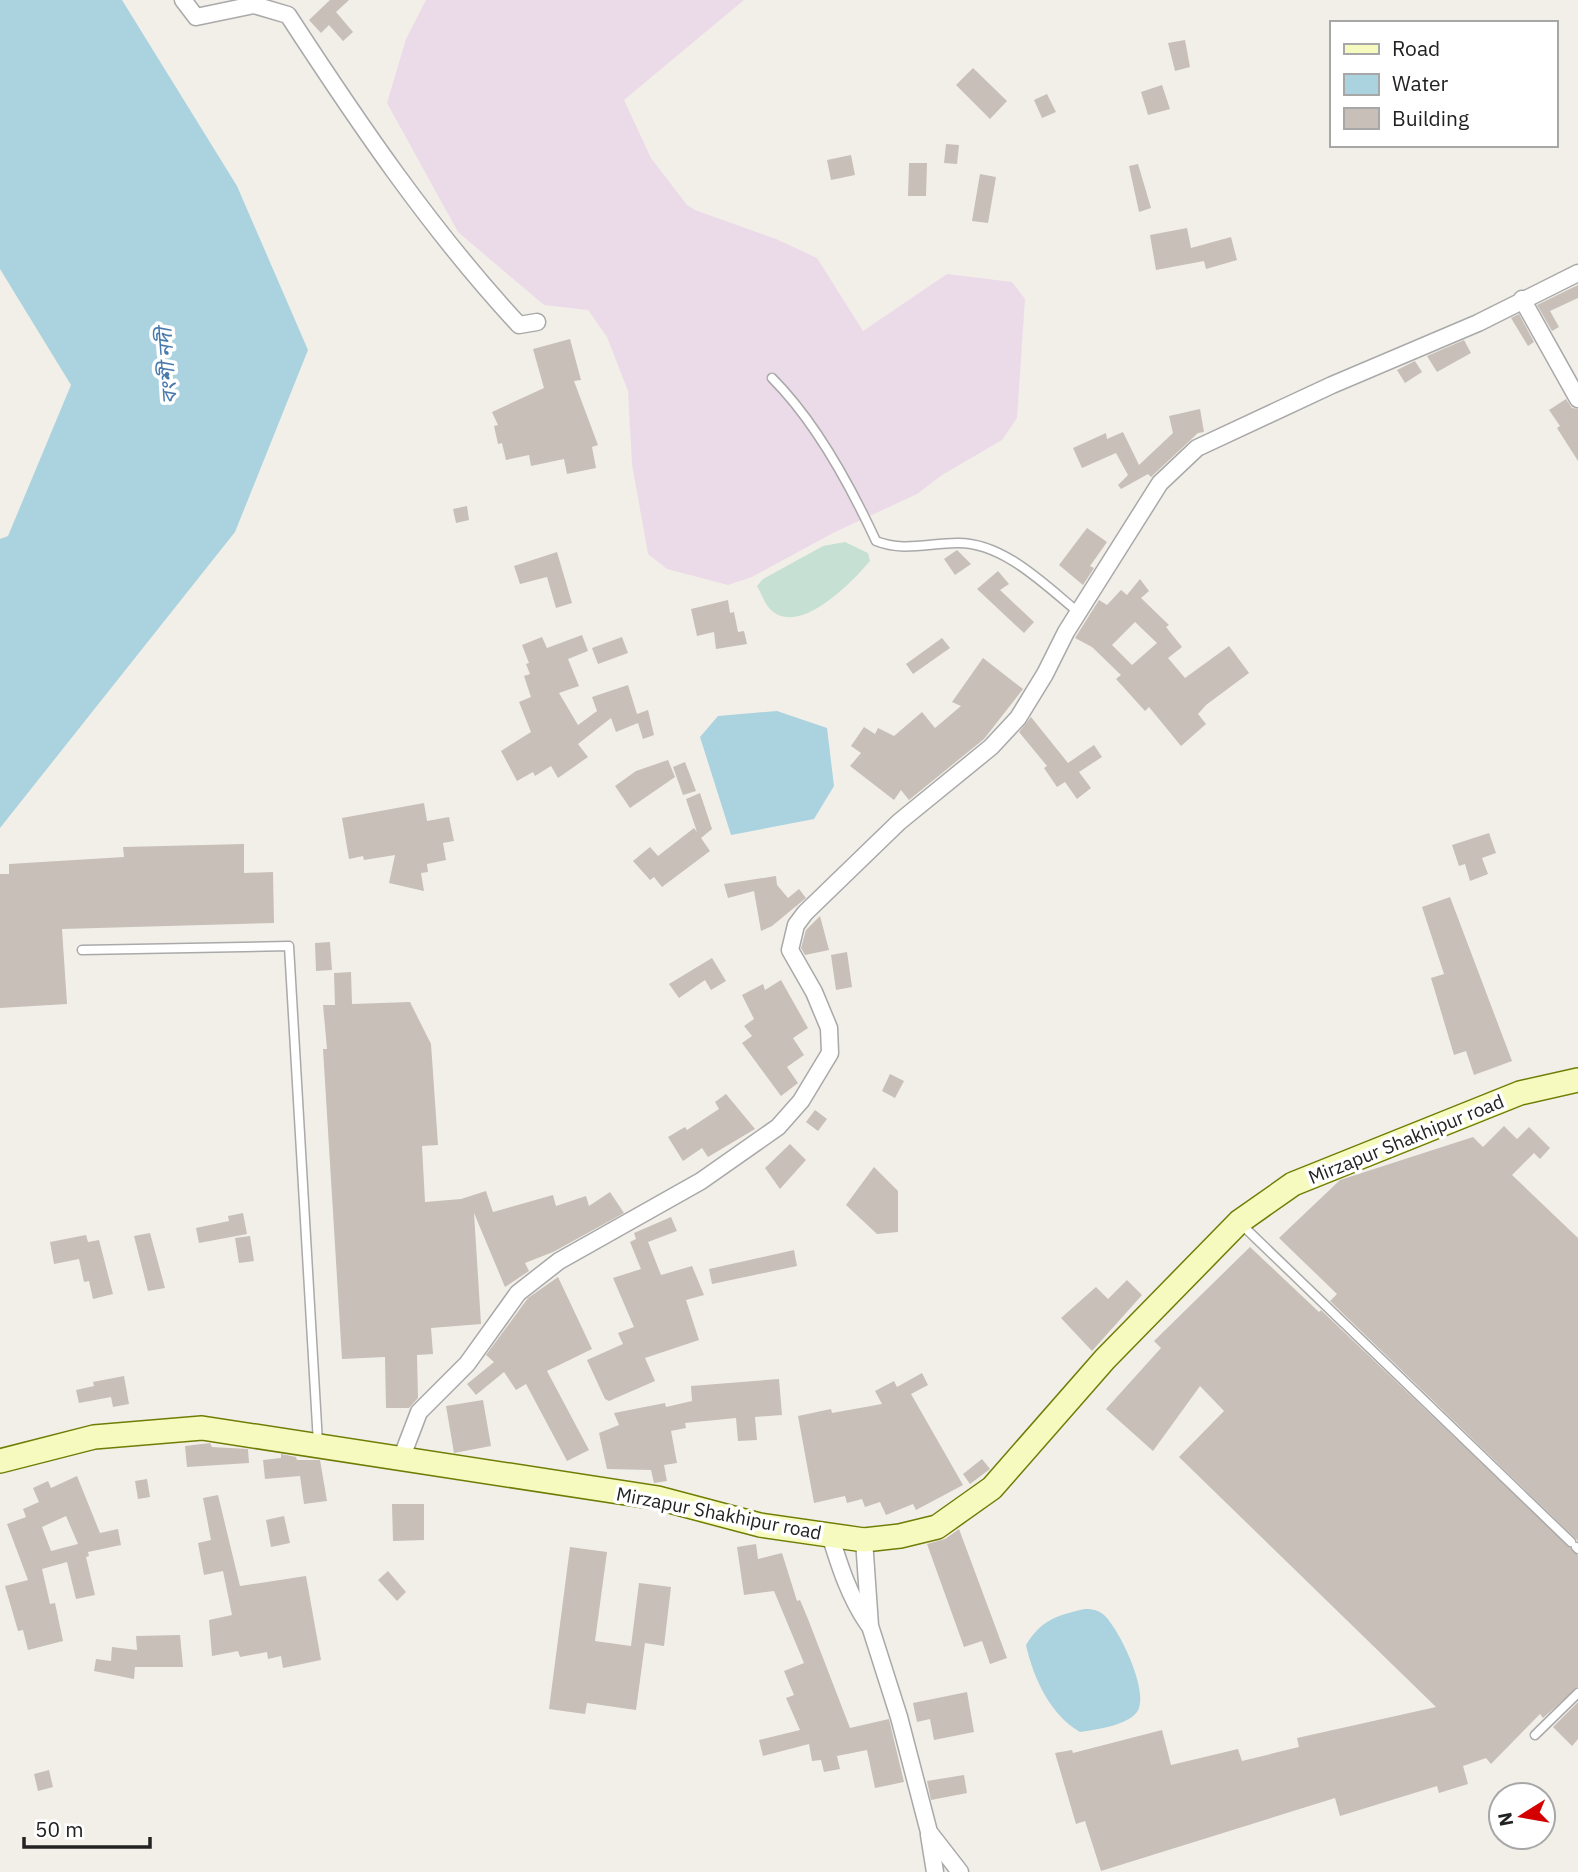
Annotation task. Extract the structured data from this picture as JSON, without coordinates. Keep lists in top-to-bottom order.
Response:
{
  "streets": {
    "main road": ["Mirzapur Shakhipur road"]
  },
  "water": ["বংশী নদী"],
  "legend": ["Road", "Water", "Building"],
  "scale_bar": "50 m",
  "north": "left"
}
